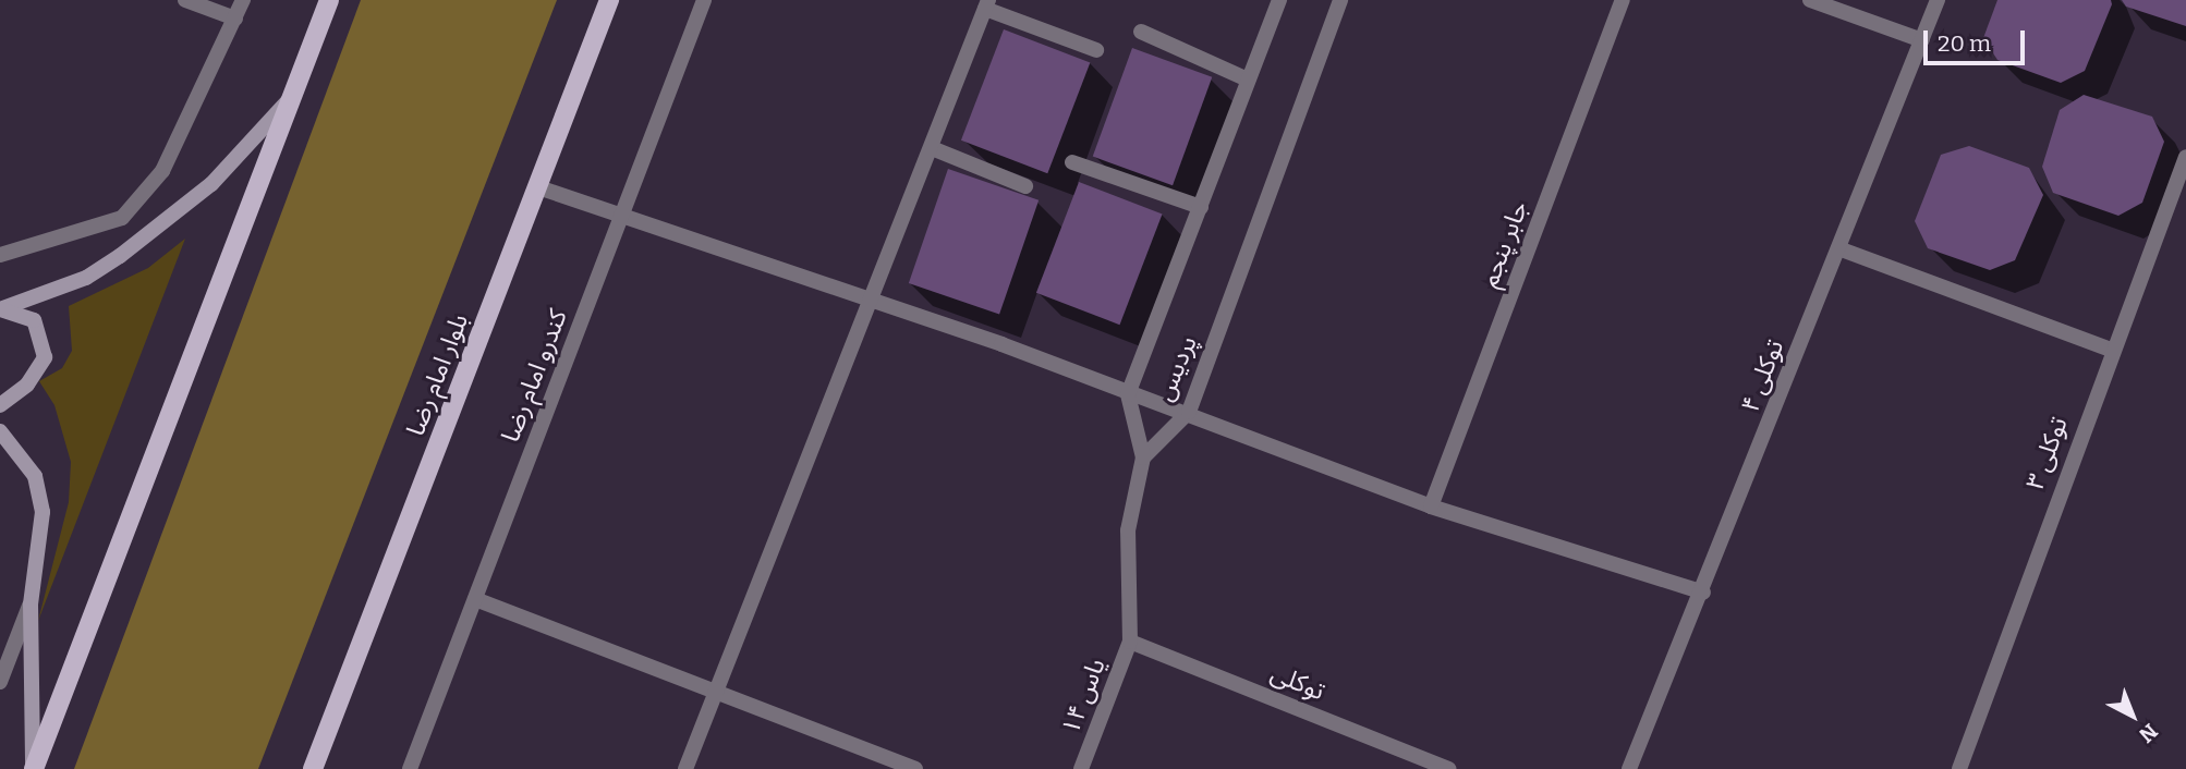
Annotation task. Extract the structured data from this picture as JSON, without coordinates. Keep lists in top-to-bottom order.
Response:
{
  "streets": {
    "main road": ["بلوار امام رضا"],
    "street": [
      "جابر پنجم",
      "پردیس",
      "کندرو امام رضا",
      "توکلی ۴",
      "توکلی ۳",
      "توکلی",
      "یاس ۱۴"
    ]
  },
  "crossings": [
    ["توکلی", "یاس ۱۴"]
  ],
  "scale_bar": "20 m",
  "north": "bottom right"
}
